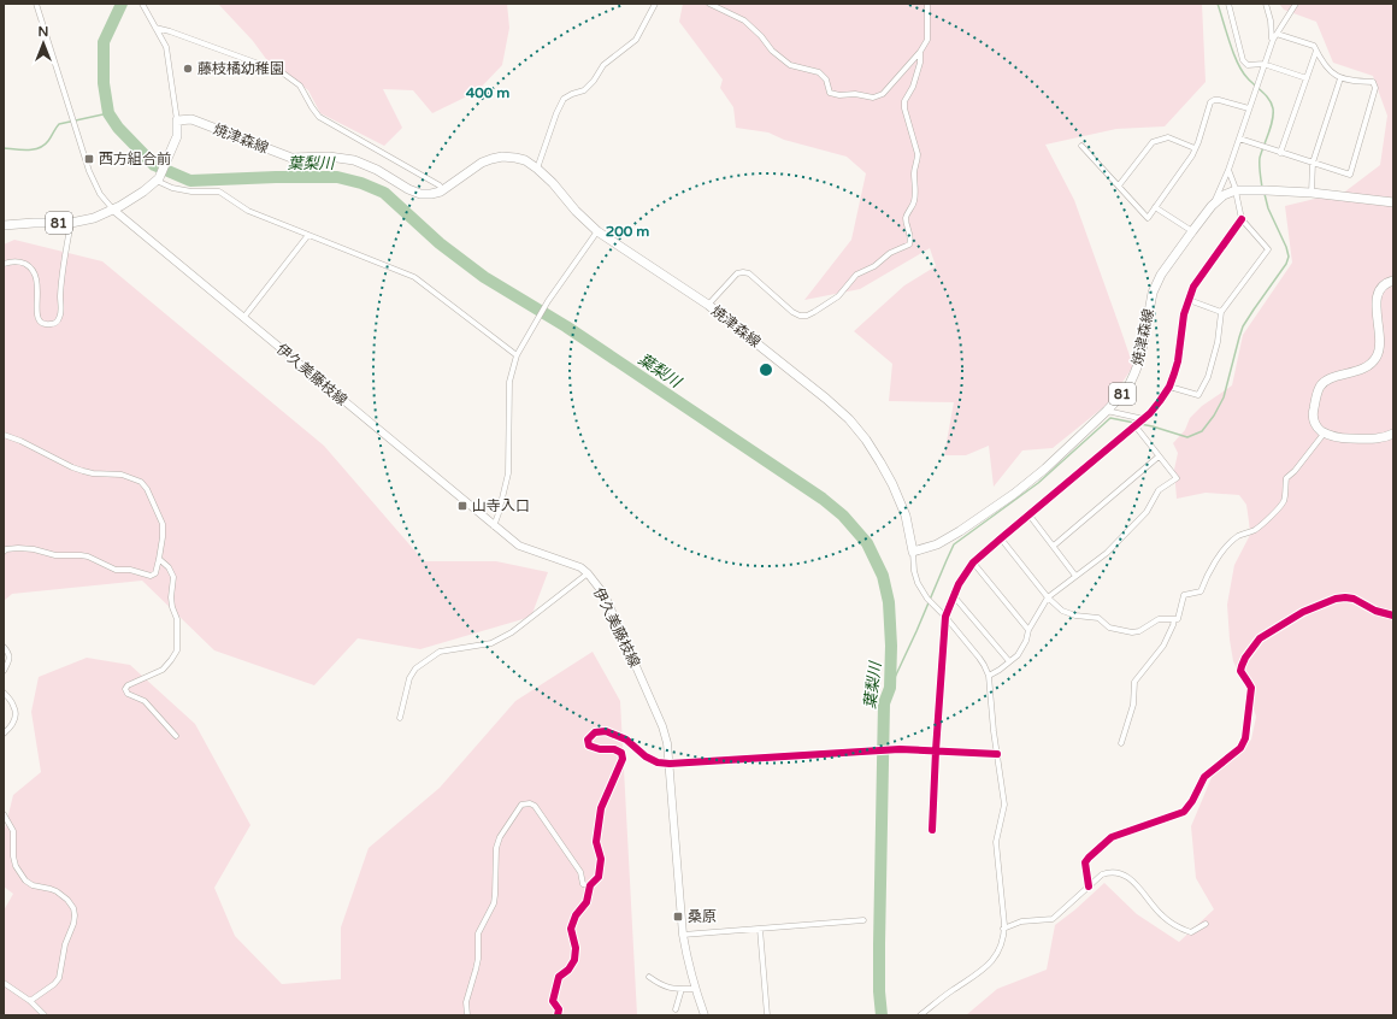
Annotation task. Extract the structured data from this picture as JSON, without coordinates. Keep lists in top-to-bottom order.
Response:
{
  "streets": {
    "main road": ["焼津森線", "81", "伊久美藤枝線"]
  },
  "crossings": [
    ["焼津森線", "81"],
    ["81", "伊久美藤枝線"]
  ],
  "water": ["葉梨川"],
  "places": {
    "other": ["藤枝橘幼稚園"],
    "transit": ["西方組合前", "山寺入口", "桑原"]
  },
  "north": "top",
  "rings": ["400 m", "200 m"]
}
